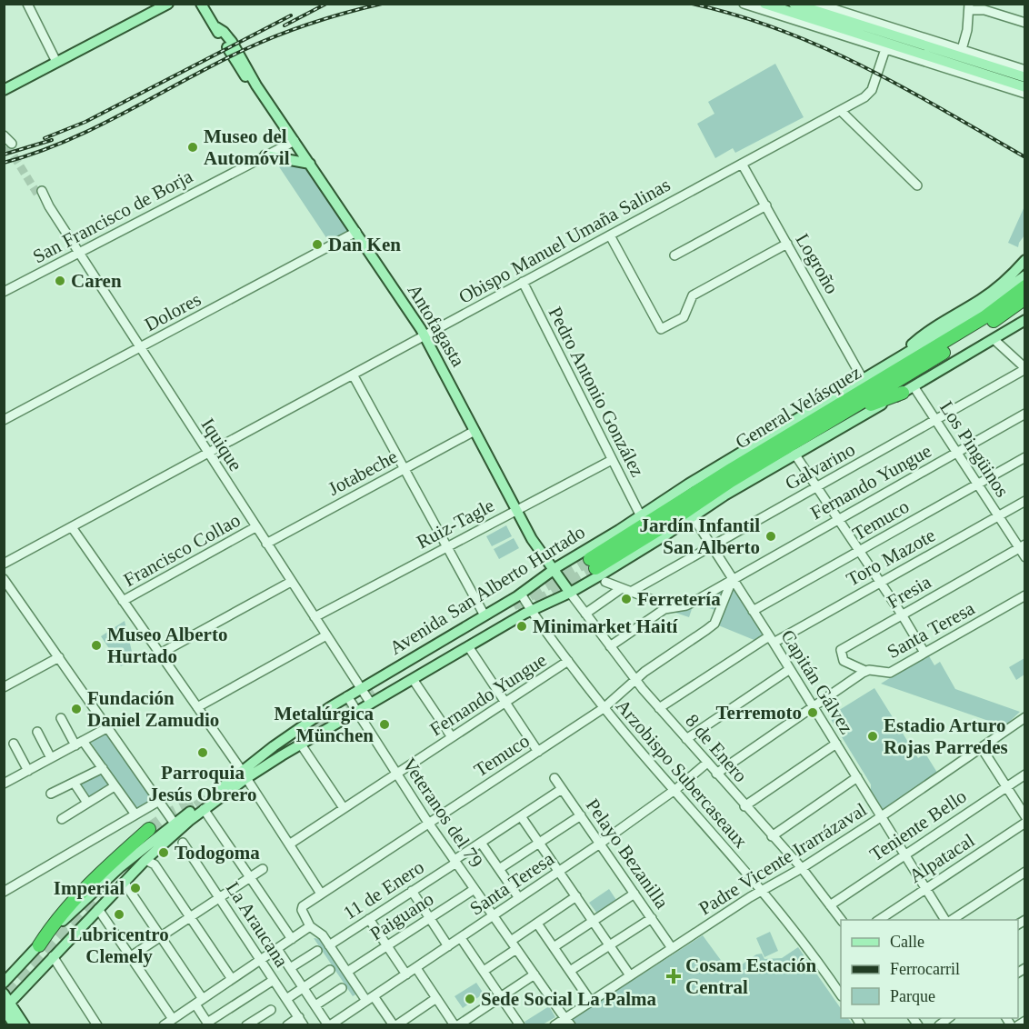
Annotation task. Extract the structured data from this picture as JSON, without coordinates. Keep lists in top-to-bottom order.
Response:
{
  "streets": {
    "highway": ["General Velásquez"],
    "main road": ["Antofagasta", "Avenida San Alberto Hurtado"],
    "street": [
      "San Francisco de Borja",
      "Obispo Manuel Umaña Salinas",
      "Logroño",
      "Dolores",
      "Pedro Antonio González",
      "Iquique",
      "Los Pingüinos",
      "Galvarino",
      "Jotabeche",
      "Fernando Yungue",
      "Temuco",
      "Ruiz-Tagle",
      "Francisco Collao",
      "Toro Mazote",
      "Fresia",
      "Santa Teresa",
      "Capitán Gálvez",
      "8 de Enero",
      "Arzobispo Subercaseaux",
      "Veteranos del 79",
      "Teniente Bello",
      "Pelayo Bezanilla",
      "Alpatacal",
      "Padre Vicente Irarrázaval",
      "11 de Enero",
      "Paiguano",
      "La Araucana"
    ]
  },
  "crossings": [
    ["San Francisco de Borja", "Antofagasta"],
    ["San Francisco de Borja", "Iquique"],
    ["Obispo Manuel Umaña Salinas", "Logroño"],
    ["Obispo Manuel Umaña Salinas", "Antofagasta"],
    ["Obispo Manuel Umaña Salinas", "Pedro Antonio González"],
    ["Obispo Manuel Umaña Salinas", "Iquique"],
    ["Logroño", "Avenida San Alberto Hurtado"],
    ["Dolores", "Antofagasta"],
    ["Dolores", "Iquique"],
    ["Antofagasta", "Jotabeche"],
    ["Antofagasta", "Ruiz-Tagle"],
    ["Antofagasta", "Avenida San Alberto Hurtado"],
    ["Antofagasta", "8 de Enero"],
    ["Pedro Antonio González", "Ruiz-Tagle"],
    ["Pedro Antonio González", "Avenida San Alberto Hurtado"],
    ["Iquique", "Jotabeche"],
    ["Iquique", "Ruiz-Tagle"],
    ["Iquique", "Francisco Collao"],
    ["Iquique", "Avenida San Alberto Hurtado"],
    ["Los Pingüinos", "Galvarino"],
    ["Los Pingüinos", "Fernando Yungue"],
    ["Los Pingüinos", "Temuco"],
    ["Los Pingüinos", "Toro Mazote"],
    ["Los Pingüinos", "Avenida San Alberto Hurtado"],
    ["Los Pingüinos", "Fresia"],
    ["Galvarino", "Capitán Gálvez"],
    ["Fernando Yungue", "Temuco"],
    ["Fernando Yungue", "Capitán Gálvez"],
    ["Fernando Yungue", "8 de Enero"],
    ["Fernando Yungue", "Arzobispo Subercaseaux"],
    ["Fernando Yungue", "Veteranos del 79"],
    ["Temuco", "Capitán Gálvez"],
    ["Temuco", "8 de Enero"],
    ["Temuco", "Arzobispo Subercaseaux"],
    ["Temuco", "Veteranos del 79"],
    ["Toro Mazote", "Capitán Gálvez"],
    ["Toro Mazote", "8 de Enero"],
    ["Avenida San Alberto Hurtado", "Capitán Gálvez"],
    ["Avenida San Alberto Hurtado", "8 de Enero"],
    ["Avenida San Alberto Hurtado", "Arzobispo Subercaseaux"],
    ["Avenida San Alberto Hurtado", "Veteranos del 79"],
    ["Fresia", "Santa Teresa"],
    ["Santa Teresa", "8 de Enero"],
    ["Santa Teresa", "Arzobispo Subercaseaux"],
    ["Santa Teresa", "Veteranos del 79"],
    ["Santa Teresa", "Pelayo Bezanilla"],
    ["Capitán Gálvez", "Teniente Bello"],
    ["Capitán Gálvez", "Alpatacal"],
    ["Capitán Gálvez", "Padre Vicente Irarrázaval"],
    ["8 de Enero", "Teniente Bello"],
    ["8 de Enero", "Padre Vicente Irarrázaval"],
    ["Arzobispo Subercaseaux", "Padre Vicente Irarrázaval"],
    ["Veteranos del 79", "Padre Vicente Irarrázaval"],
    ["Veteranos del 79", "11 de Enero"],
    ["Veteranos del 79", "Paiguano"],
    ["Pelayo Bezanilla", "Padre Vicente Irarrázaval"],
    ["Pelayo Bezanilla", "11 de Enero"]
  ],
  "places": {
    "other": [
      "Museo del Automóvil",
      "Dan Ken",
      "Caren",
      "Jardín Infantil San Alberto",
      "Ferretería",
      "Minimarket Haití",
      "Museo Alberto Hurtado",
      "Fundación Daniel Zamudio",
      "Terremoto",
      "Metalúrgica München",
      "Estadio Arturo Rojas Parredes",
      "Parroquia Jesús Obrero",
      "Todogoma",
      "Imperial",
      "Lubricentro Clemely",
      "Sede Social La Palma"
    ],
    "health": ["Cosam Estación Central"]
  },
  "legend": ["Calle", "Ferrocarril", "Parque"]
}
